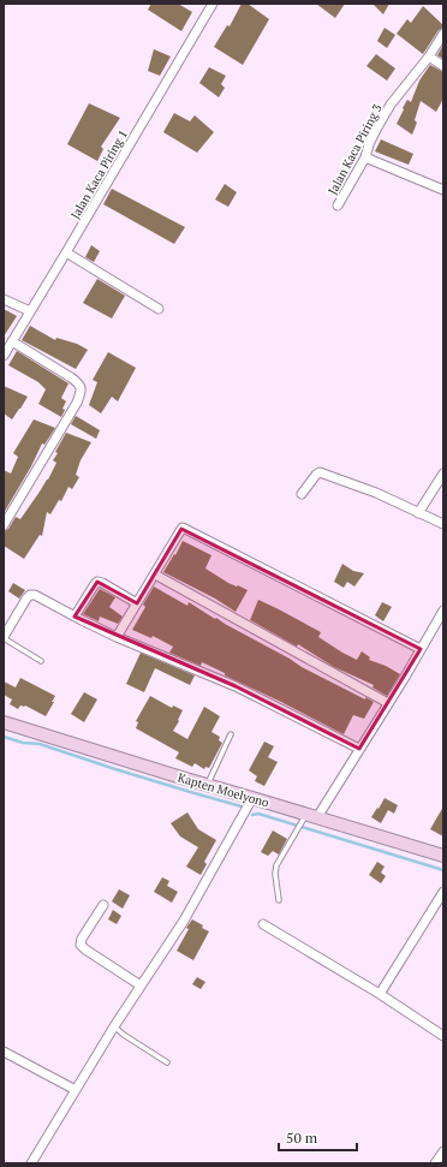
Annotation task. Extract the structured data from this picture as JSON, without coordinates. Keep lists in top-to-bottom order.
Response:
{
  "streets": {
    "street": ["Jalan Kaca Piring 3", "Jalan Kaca Piring 1", "Kapten Moelyono"]
  },
  "scale_bar": "50 m"
}
